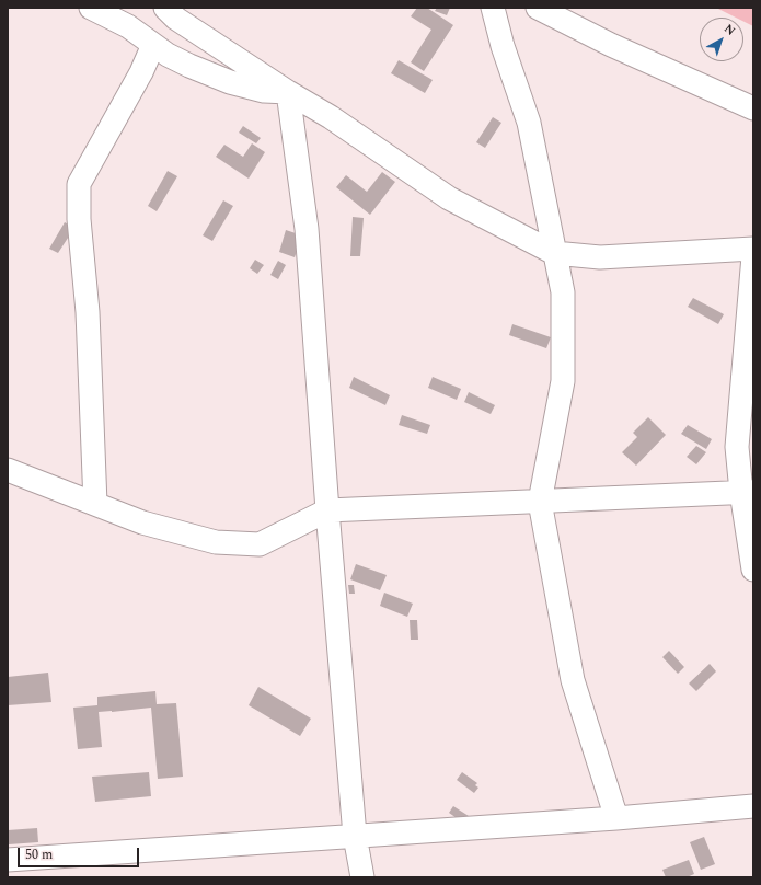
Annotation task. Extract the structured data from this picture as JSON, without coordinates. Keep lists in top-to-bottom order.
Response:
{
  "scale_bar": "50 m",
  "north": "top right"
}
